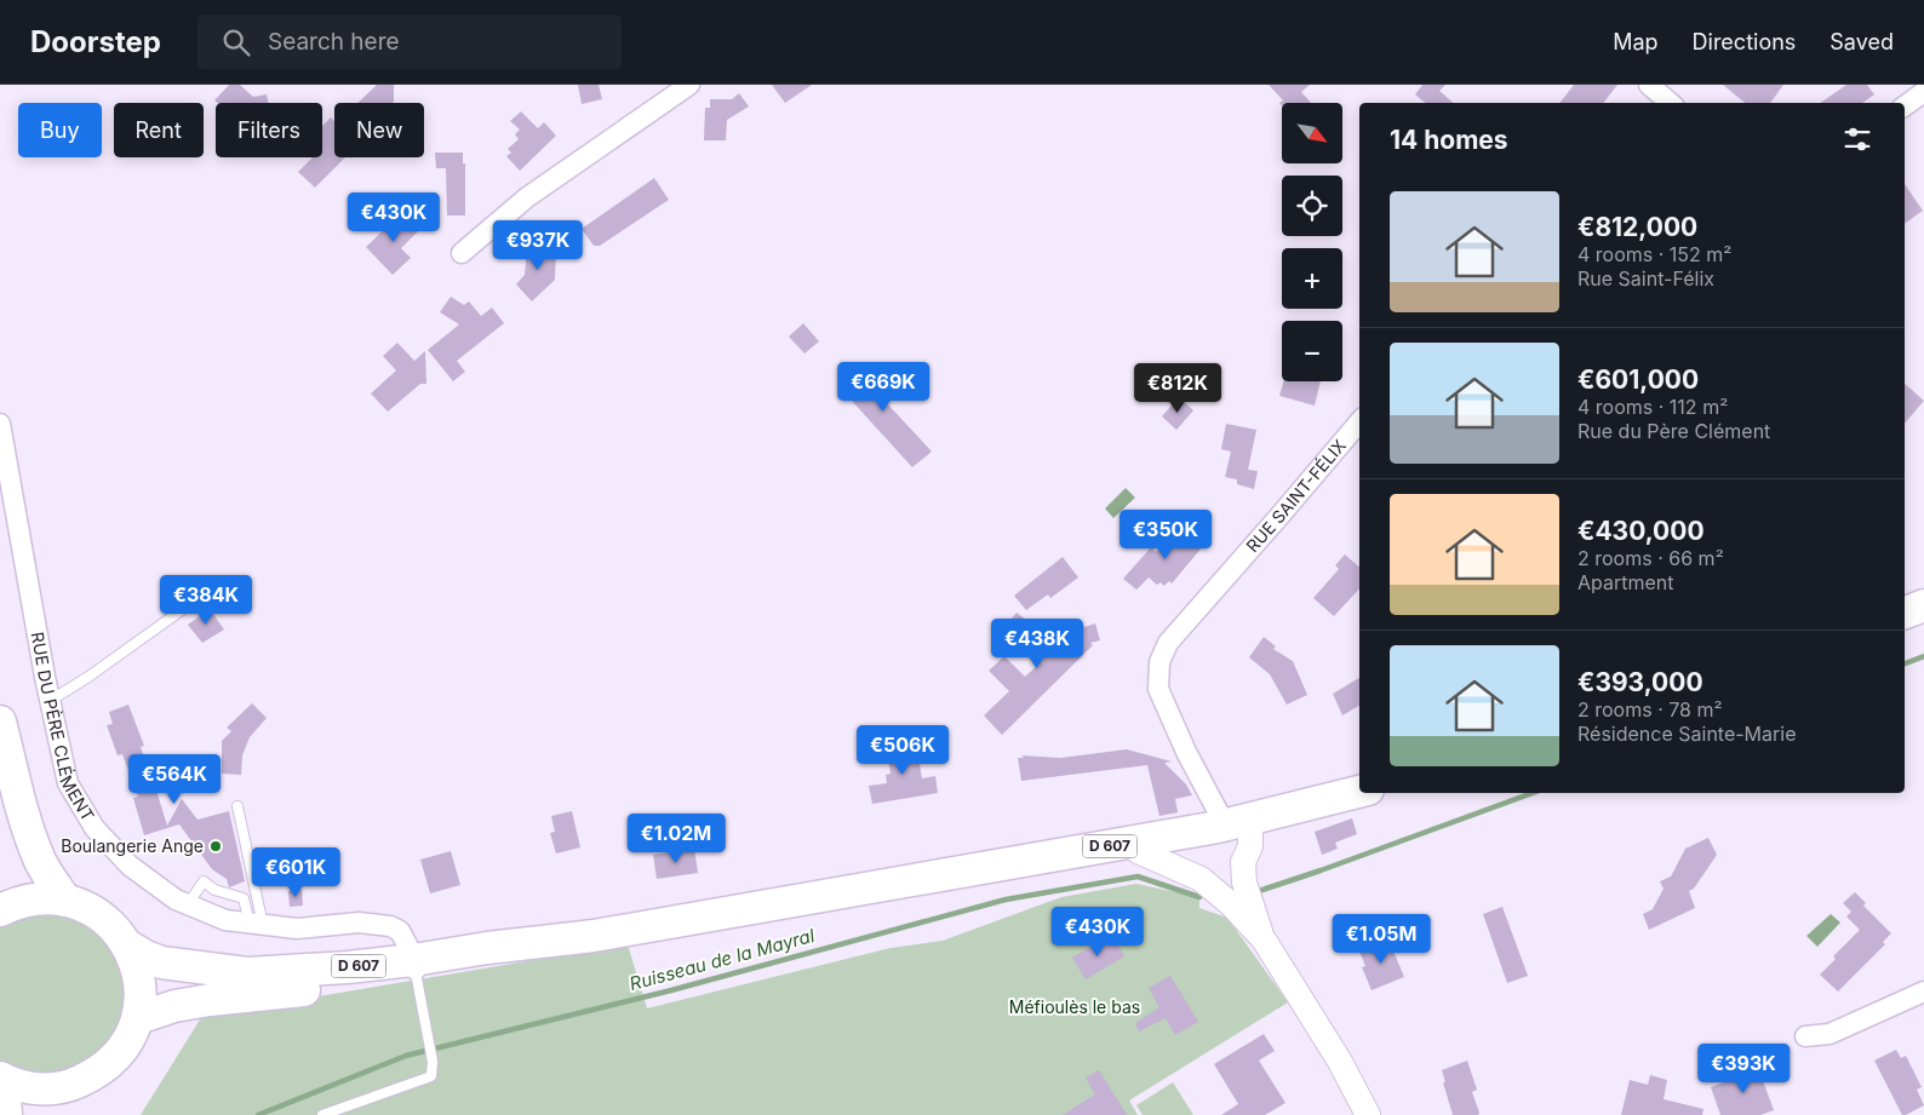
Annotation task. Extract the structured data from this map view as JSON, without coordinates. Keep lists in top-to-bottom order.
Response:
{
  "streets": {
    "main road": ["D 607"],
    "street": ["RUE SAINT-FÉLIX", "RUE DU PÈRE CLÉMENT"]
  },
  "crossings": [
    ["RUE SAINT-FÉLIX", "D 607"],
    ["RUE DU PÈRE CLÉMENT", "D 607"]
  ],
  "water": ["Ruisseau de la Mayral"],
  "parks": ["Méfioulès le bas"],
  "places": ["Boulangerie Ange"],
  "north": "bottom right",
  "page": {
    "header": "Doorstep",
    "search": "Search here",
    "nav": ["Map", "Directions", "Saved"],
    "map_buttons": ["+", "−"],
    "chip": [
      "Buy",
      "Rent",
      "Filters",
      "New"
    ],
    "heading": "14 homes",
    "list": [
      {
        "name": "€812,000",
        "note": "4 rooms · 152 m² · Rue Saint-Félix"
      },
      {
        "name": "€601,000",
        "note": "4 rooms · 112 m² · Rue du Père Clément"
      },
      {
        "name": "€430,000",
        "note": "2 rooms · 66 m² · Apartment"
      },
      {
        "name": "€393,000",
        "note": "2 rooms · 78 m² · Résidence Sainte-Marie"
      }
    ],
    "price": [
      "€430K",
      "€937K",
      "€669K",
      "€812K",
      "€350K",
      "€384K",
      "€438K",
      "€506K",
      "€564K",
      "€1.02M",
      "€601K",
      "€430K",
      "€1.05M",
      "€393K"
    ]
  }
}
